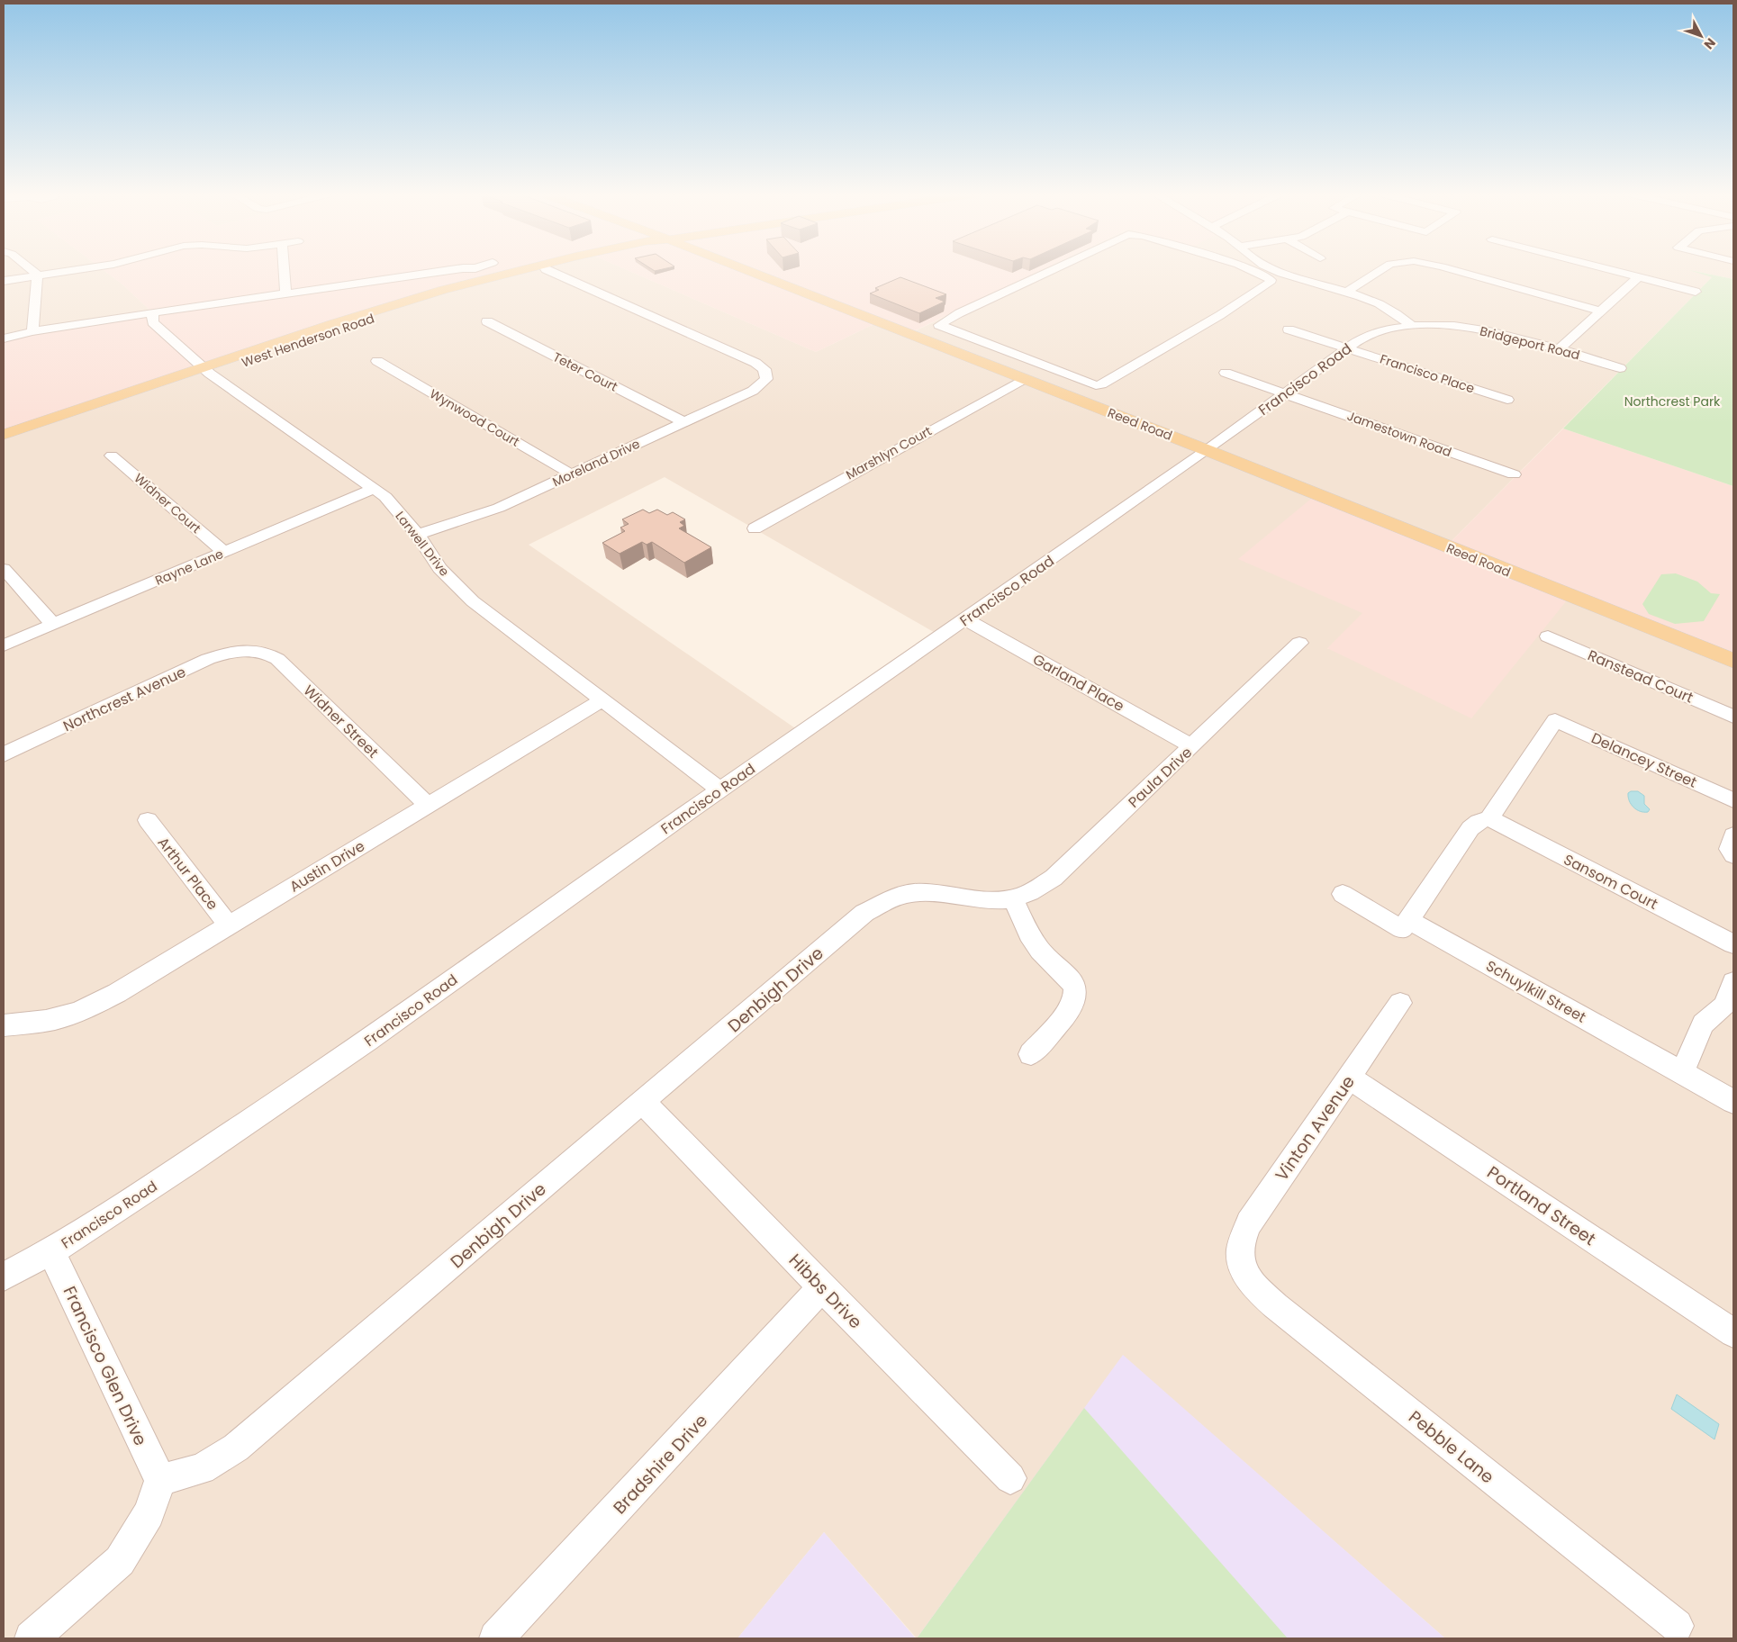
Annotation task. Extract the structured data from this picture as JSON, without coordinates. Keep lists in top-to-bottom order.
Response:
{
  "streets": {
    "main road": ["West Henderson Road", "Reed Road"],
    "street": [
      "Bridgeport Road",
      "Teter Court",
      "Francisco Place",
      "Francisco Road",
      "Wynwood Court",
      "Jamestown Road",
      "Marshlyn Court",
      "Moreland Drive",
      "Widner Court",
      "Larwell Drive",
      "Rayne Lane",
      "Ranstead Court",
      "Garland Place",
      "Northcrest Avenue",
      "Widner Street",
      "Delancey Street",
      "Paula Drive",
      "Austin Drive",
      "Arthur Place",
      "Sansom Court",
      "Denbigh Drive",
      "Schuylkill Street",
      "Vinton Avenue",
      "Portland Street",
      "Hibbs Drive",
      "Francisco Glen Drive",
      "Pebble Lane",
      "Bradshire Drive"
    ]
  },
  "crossings": [
    ["West Henderson Road", "Larwell Drive"],
    ["Bridgeport Road", "Francisco Road"],
    ["Teter Court", "Moreland Drive"],
    ["Francisco Place", "Francisco Road"],
    ["Francisco Road", "Reed Road"],
    ["Francisco Road", "Jamestown Road"],
    ["Francisco Road", "Larwell Drive"],
    ["Francisco Road", "Garland Place"],
    ["Francisco Road", "Francisco Glen Drive"],
    ["Wynwood Court", "Moreland Drive"],
    ["Reed Road", "Marshlyn Court"],
    ["Moreland Drive", "Larwell Drive"],
    ["Widner Court", "Rayne Lane"],
    ["Larwell Drive", "Rayne Lane"],
    ["Larwell Drive", "Austin Drive"],
    ["Garland Place", "Paula Drive"],
    ["Northcrest Avenue", "Widner Street"],
    ["Widner Street", "Austin Drive"],
    ["Delancey Street", "Sansom Court"],
    ["Paula Drive", "Denbigh Drive"],
    ["Austin Drive", "Arthur Place"],
    ["Denbigh Drive", "Hibbs Drive"],
    ["Denbigh Drive", "Francisco Glen Drive"],
    ["Vinton Avenue", "Portland Street"],
    ["Vinton Avenue", "Pebble Lane"],
    ["Hibbs Drive", "Bradshire Drive"]
  ],
  "parks": ["Northcrest Park"],
  "north": "bottom right"
}
